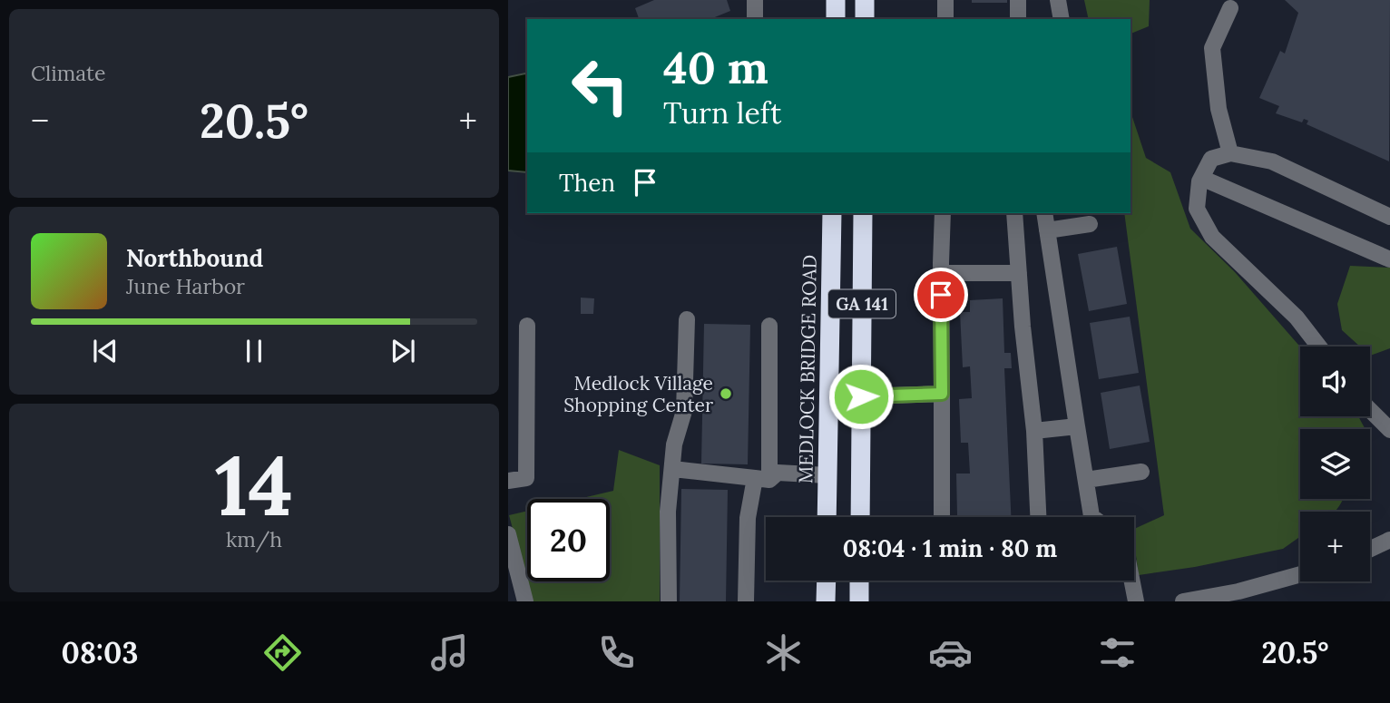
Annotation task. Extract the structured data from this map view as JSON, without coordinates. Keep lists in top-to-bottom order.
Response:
{
  "streets": {
    "highway": ["GA 141", "MEDLOCK BRIDGE ROAD"]
  },
  "places": ["Medlock Village Shopping Center"],
  "page": {
    "tile": [
      "Climate",
      ["14", "km/h"]
    ],
    "turn": ["40 m", "Turn left"],
    "heat": ["−", "20.5°", "+"],
    "then": "Then",
    "song": ["Northbound", "June Harbor"],
    "map_buttons": "+",
    "limit": "20",
    "trip": "08:04 · 1 min · 80 m",
    "tabs": ["08:03", "20.5°"]
  }
}
